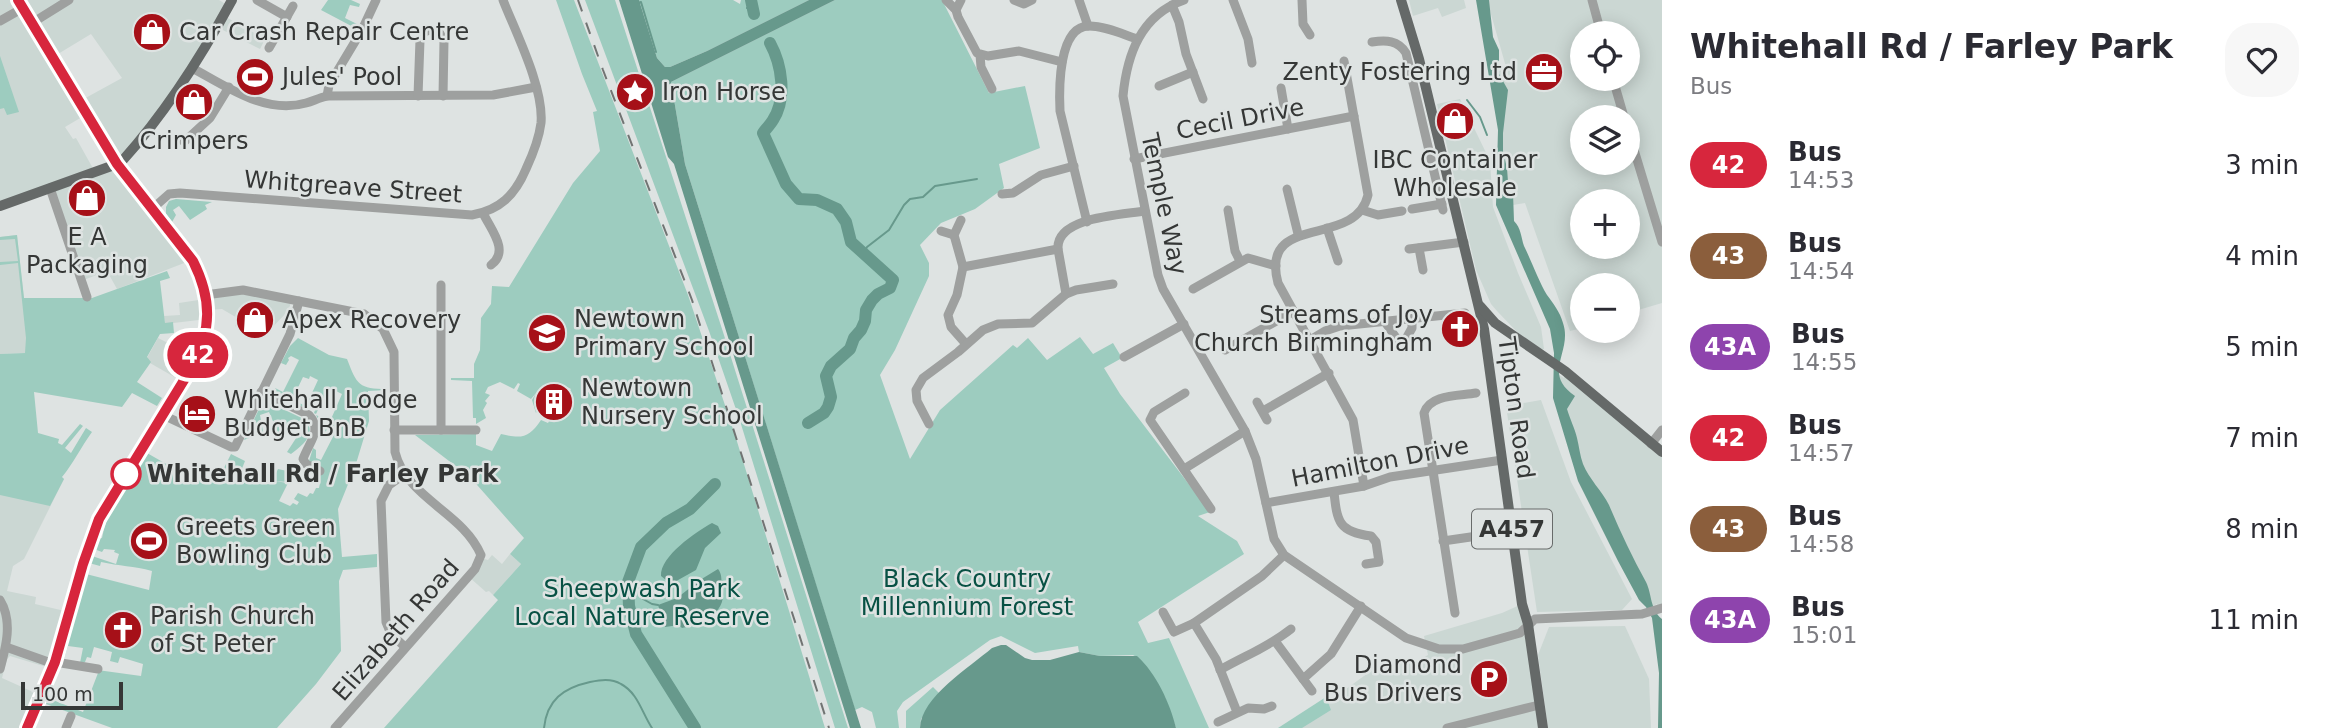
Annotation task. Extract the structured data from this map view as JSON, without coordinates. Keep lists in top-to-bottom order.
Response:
{
  "streets": {
    "main road": ["Tipton Road", "A457"],
    "street": [
      "Cecil Drive",
      "Whitgreave Street",
      "Temple Way",
      "Hamilton Drive",
      "Elizabeth Road"
    ]
  },
  "crossings": [
    ["Cecil Drive", "Temple Way"],
    ["Temple Way", "Hamilton Drive"],
    ["Tipton Road", "Hamilton Drive"],
    ["Tipton Road", "A457"]
  ],
  "parks": ["Black Country Millennium Forest", "Sheepwash Park Local Nature Reserve"],
  "places": {
    "shop": [
      "Car Crash Repair Centre",
      "Crimpers",
      "IBC Container Wholesale",
      "E A Packaging",
      "Apex Recovery"
    ],
    "office": ["Zenty Fostering Ltd"],
    "sports": ["Jules' Pool", "Greets Green Bowling Club"],
    "place": ["Iron Horse"],
    "church": ["Streams of Joy Church Birmingham", "Parish Church of St Peter"],
    "school or university": ["Newtown Primary School"],
    "building": ["Newtown Nursery School"],
    "hotel": ["Whitehall Lodge Budget BnB"],
    "other": ["Whitehall Rd / Farley Park"],
    "parking": ["Diamond Bus Drivers"]
  },
  "lines": ["bus line 42"],
  "scale_bar": "100 m",
  "page": {
    "on_map": "42",
    "heading": ["Whitehall Rd / Farley Park", "Bus"],
    "map_buttons": ["+", "−"],
    "list": [
      {
        "mark": "42",
        "name": "Bus",
        "note": "14:53",
        "value": "3 min"
      },
      {
        "mark": "43",
        "name": "Bus",
        "note": "14:54",
        "value": "4 min"
      },
      {
        "mark": "43A",
        "name": "Bus",
        "note": "14:55",
        "value": "5 min"
      },
      {
        "mark": "42",
        "name": "Bus",
        "note": "14:57",
        "value": "7 min"
      },
      {
        "mark": "43",
        "name": "Bus",
        "note": "14:58",
        "value": "8 min"
      },
      {
        "mark": "43A",
        "name": "Bus",
        "note": "15:01",
        "value": "11 min"
      }
    ],
    "scale": "100 m"
  }
}
